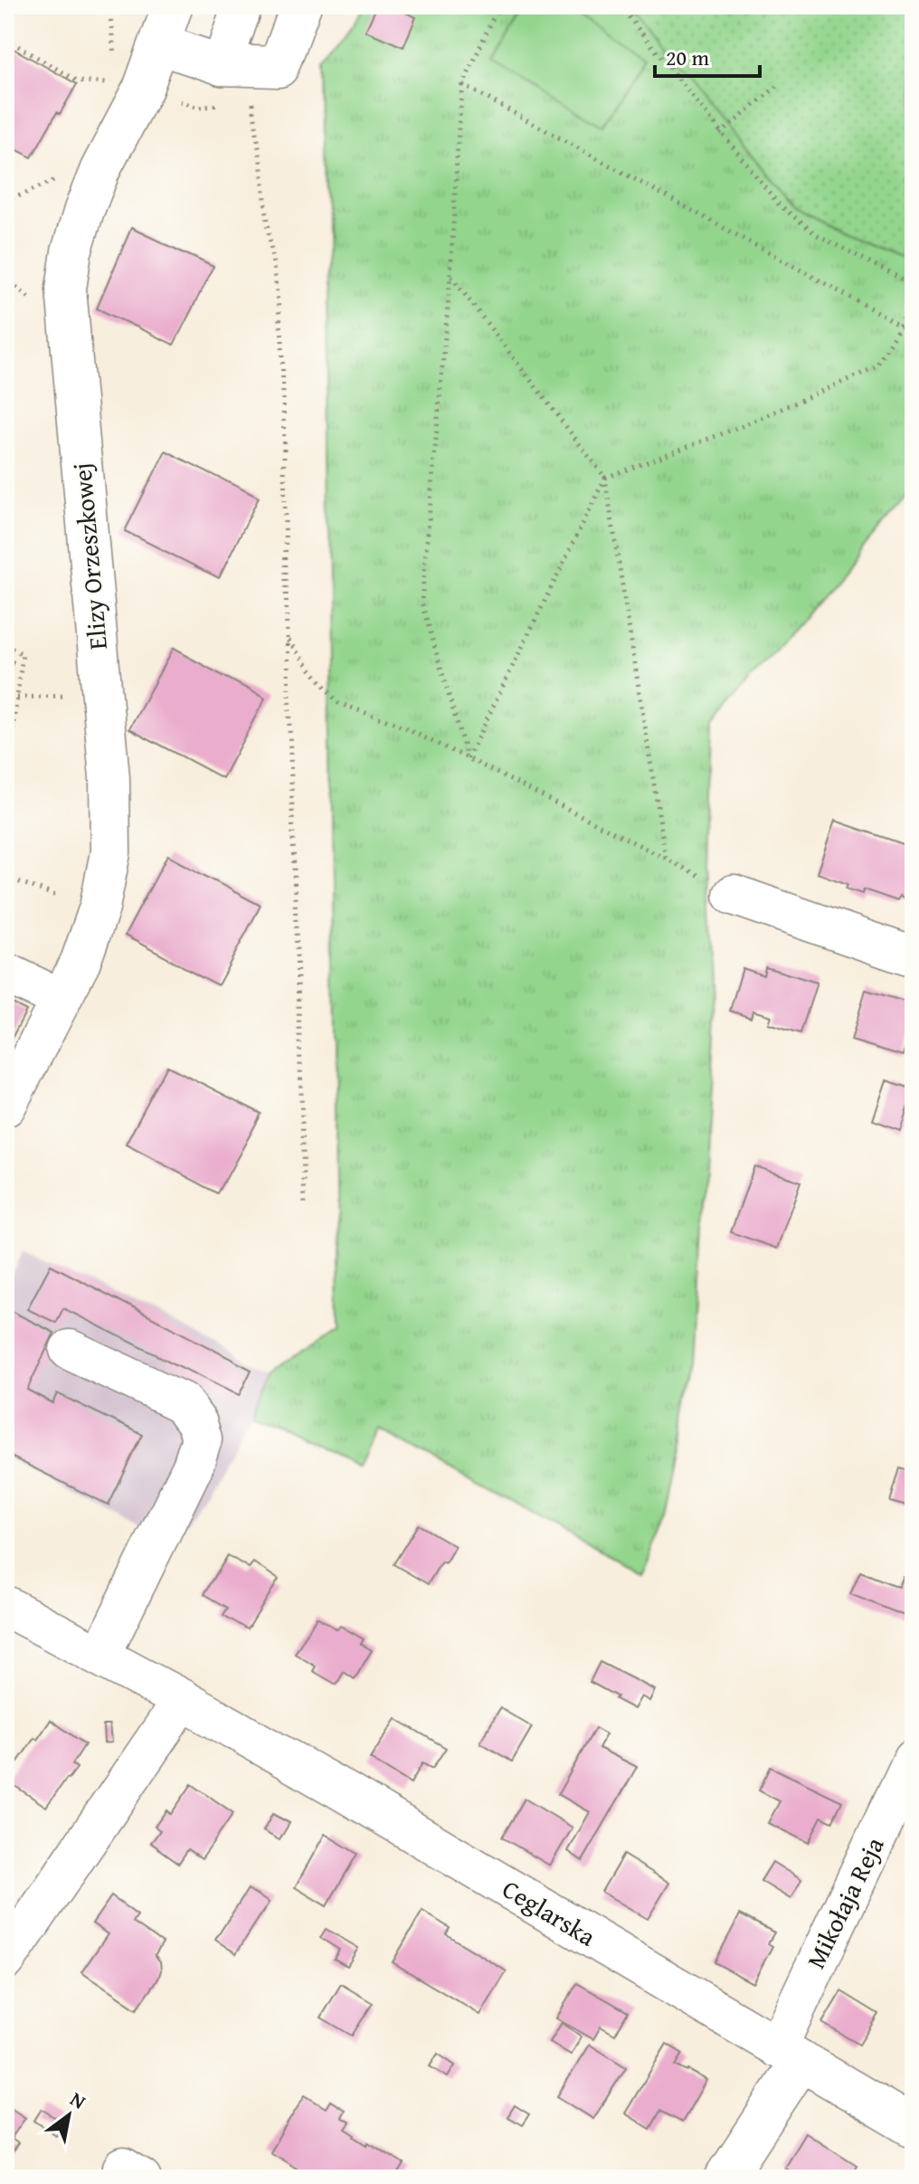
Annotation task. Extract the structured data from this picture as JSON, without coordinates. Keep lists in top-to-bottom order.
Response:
{
  "streets": {
    "street": ["Elizy Orzeszkowej", "Mikołaja Reja", "Ceglarska"]
  },
  "crossings": [
    ["Mikołaja Reja", "Ceglarska"]
  ],
  "scale_bar": "20 m",
  "north": "top right"
}
